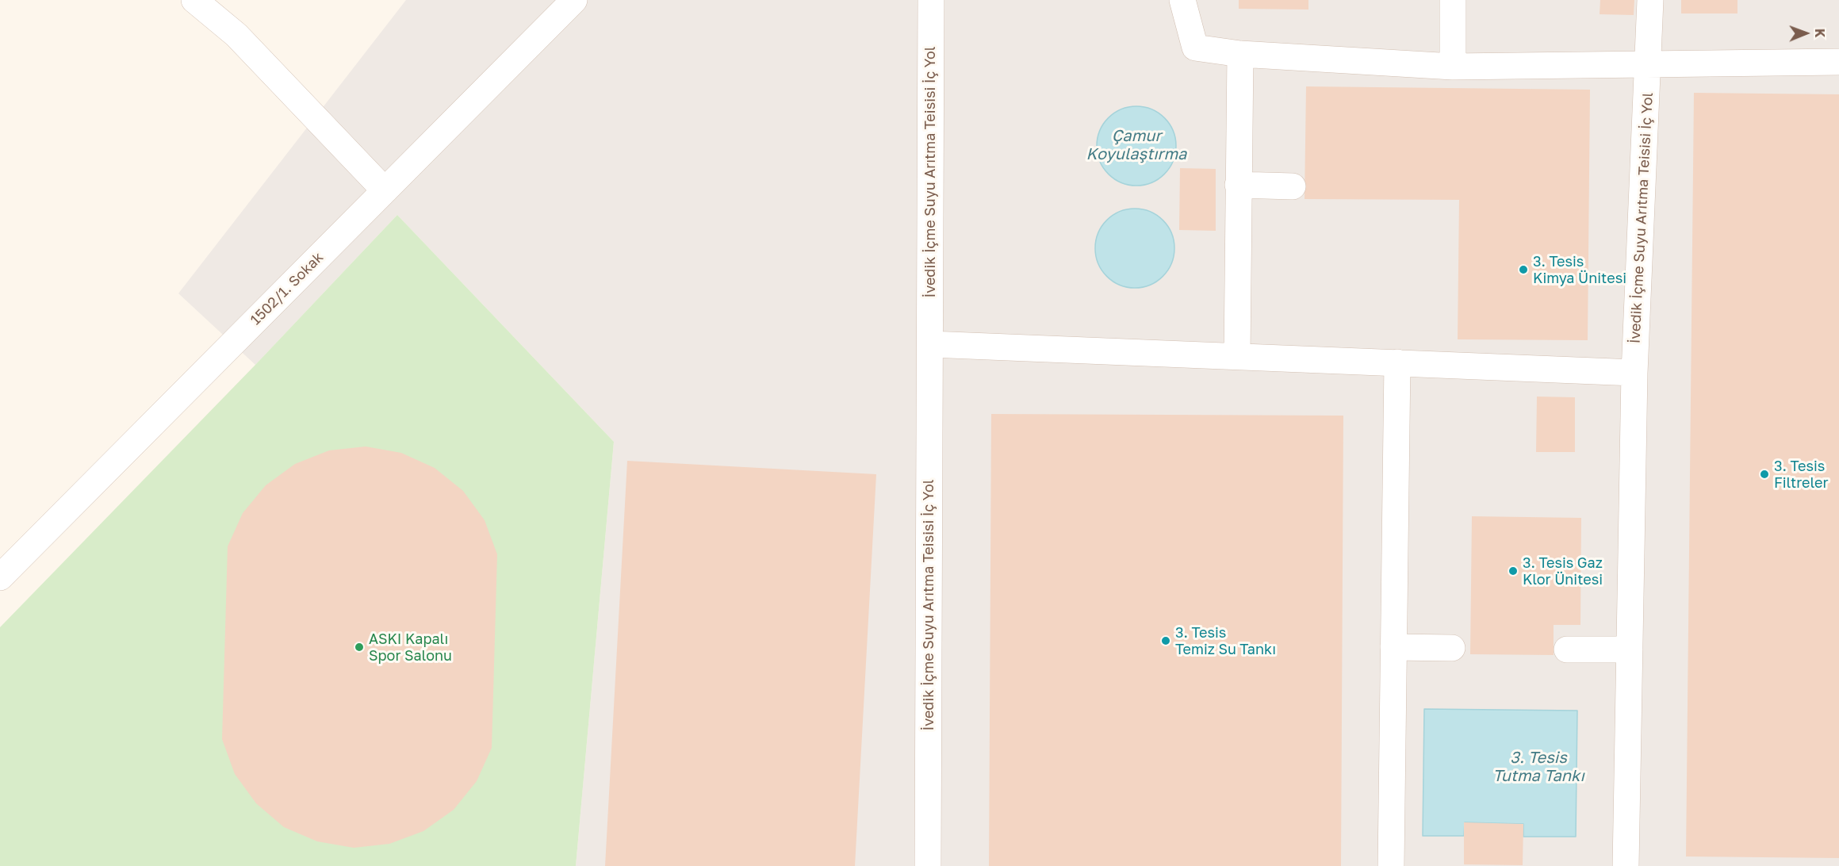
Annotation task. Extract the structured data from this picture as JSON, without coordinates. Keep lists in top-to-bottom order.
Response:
{
  "streets": {
    "lane": ["İvedik İçme Suyu Arıtma Teisisi İç Yol", "1502/1. Sokak"]
  },
  "water": ["Çamur Koyulaştırma", "3. Tesis Tutma Tankı"],
  "places": [
    "3. Tesis Kimya Ünitesi",
    "3. Tesis Filtreler",
    "3. Tesis Gaz Klor Ünitesi",
    "3. Tesis Temiz Su Tankı",
    "ASKI Kapalı Spor Salonu"
  ],
  "north": "right"
}
